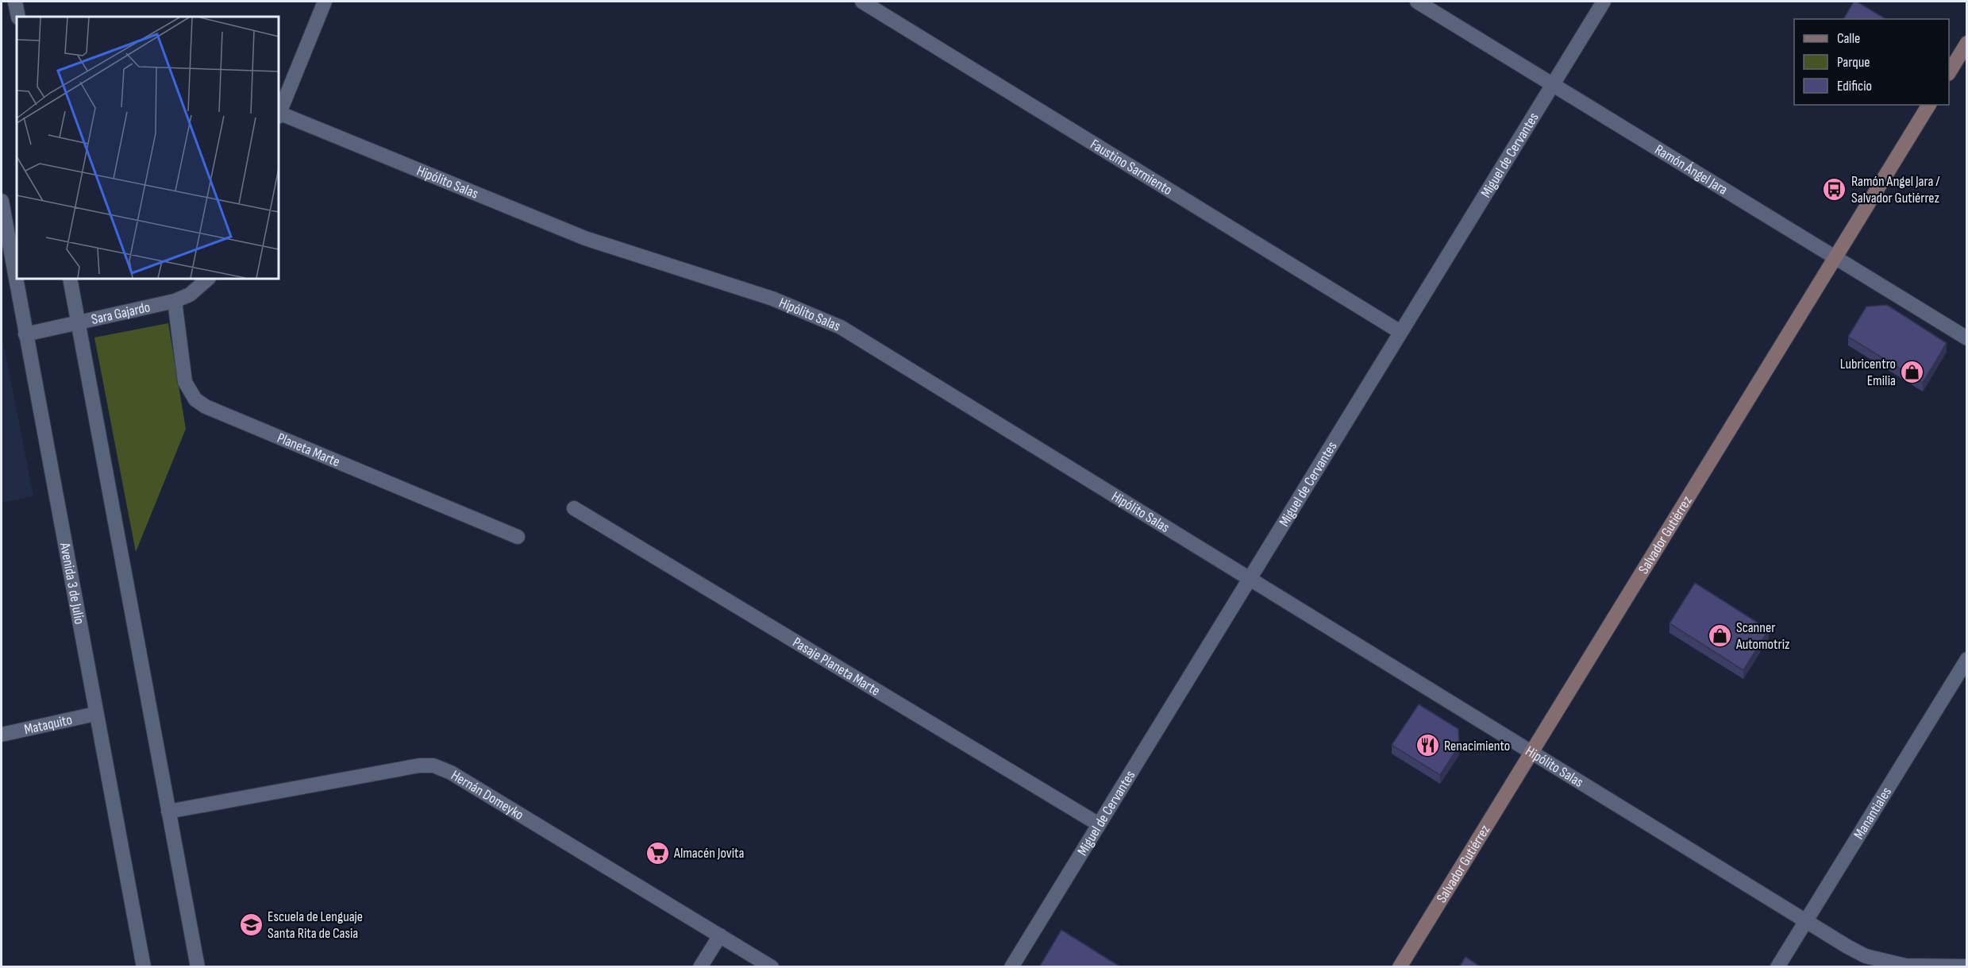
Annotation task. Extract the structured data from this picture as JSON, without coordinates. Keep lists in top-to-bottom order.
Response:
{
  "streets": {
    "main road": ["Salvador Gutiérrez"],
    "street": [
      "Miguel de Cervantes",
      "Faustino Sarmiento",
      "Ramón Ángel Jara",
      "Hipólito Salas",
      "Sara Gajardo",
      "Planeta Marte",
      "Avenida 3 de Julio",
      "Pasaje Planeta Marte",
      "Mataquito",
      "Hernán Domeyko",
      "Manantiales"
    ]
  },
  "crossings": [
    ["Miguel de Cervantes", "Faustino Sarmiento"],
    ["Miguel de Cervantes", "Ramón Ángel Jara"],
    ["Miguel de Cervantes", "Hipólito Salas"],
    ["Miguel de Cervantes", "Pasaje Planeta Marte"],
    ["Ramón Ángel Jara", "Salvador Gutiérrez"],
    ["Hipólito Salas", "Salvador Gutiérrez"],
    ["Hipólito Salas", "Manantiales"],
    ["Sara Gajardo", "Planeta Marte"],
    ["Sara Gajardo", "Avenida 3 de Julio"],
    ["Avenida 3 de Julio", "Mataquito"]
  ],
  "places": {
    "bus stop": ["Ramón Angel Jara / Salvador Gutiérrez"],
    "shop": ["Lubricentro Emilia", "Scanner Automotriz"],
    "restaurant": ["Renacimiento"],
    "supermarket": ["Almacén Jovita"],
    "school or university": ["Escuela de Lenguaje Santa Rita de Casia"]
  },
  "legend": ["Calle", "Parque", "Edificio"]
}
